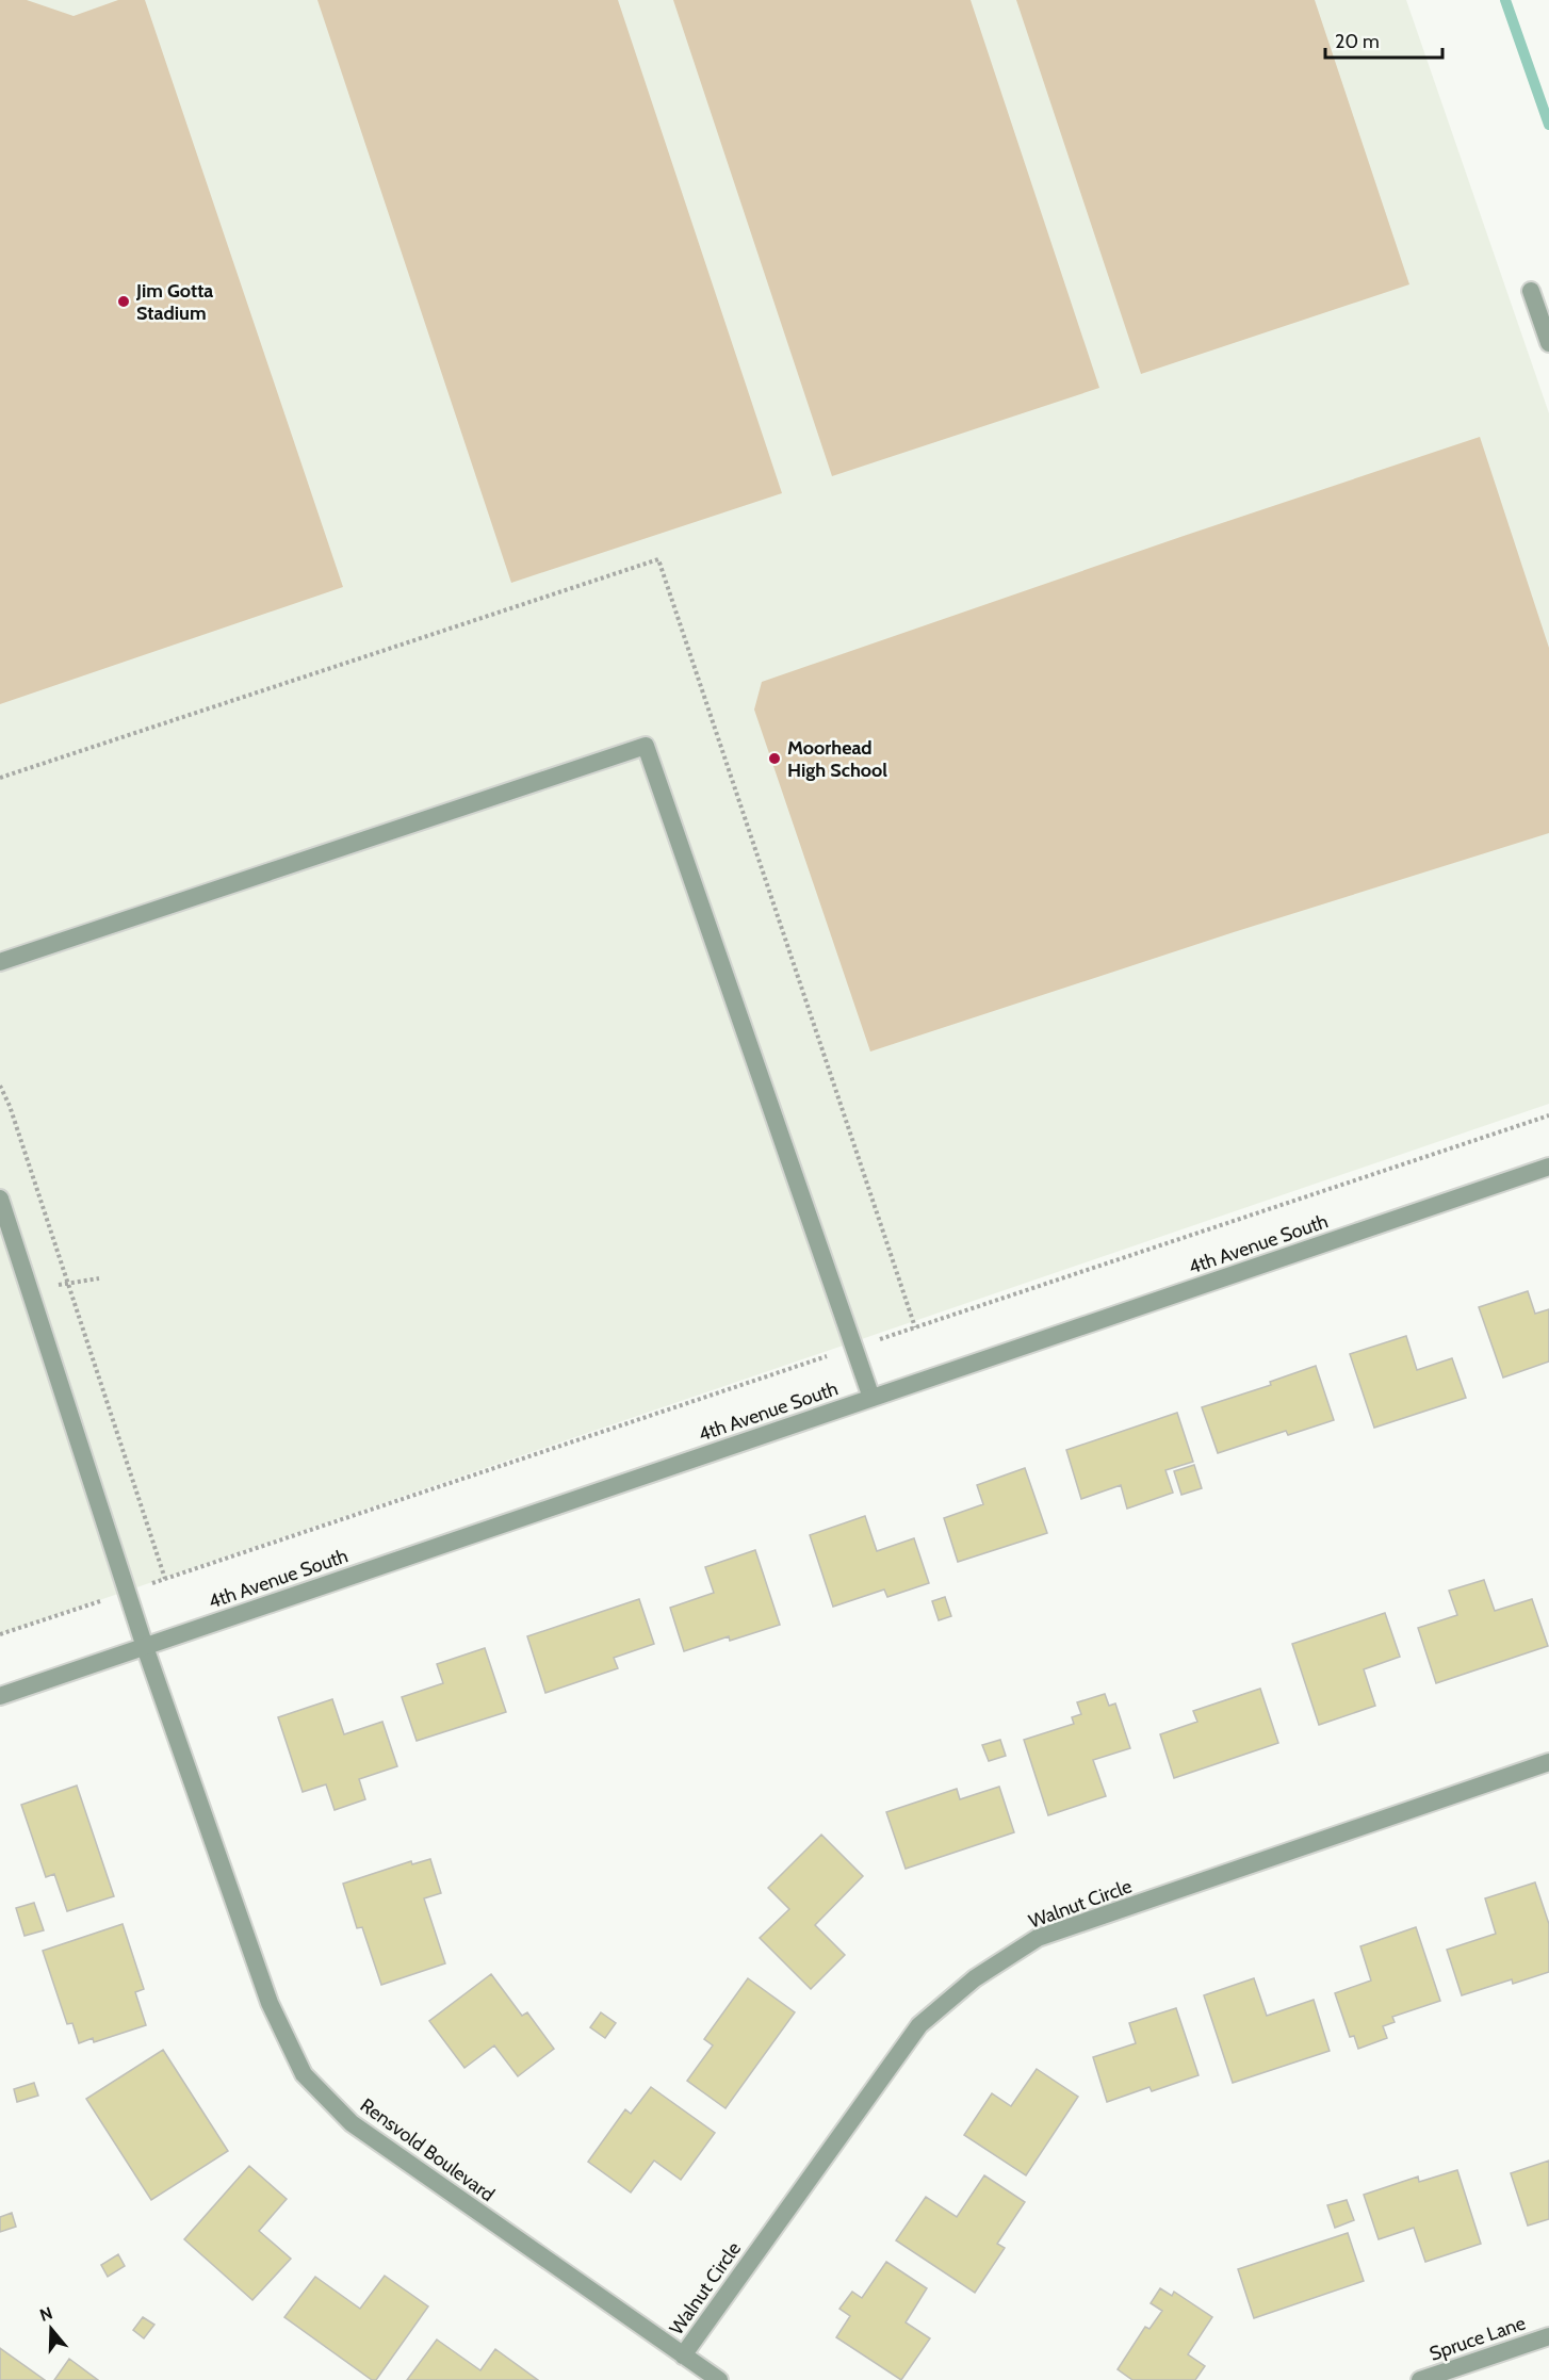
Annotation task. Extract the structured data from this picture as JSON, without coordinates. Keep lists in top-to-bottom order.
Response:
{
  "streets": {
    "street": [
      "4th Avenue South",
      "Walnut Circle",
      "Rensvold Boulevard",
      "Spruce Lane"
    ]
  },
  "crossings": [
    ["4th Avenue South", "Rensvold Boulevard"],
    ["Walnut Circle", "Rensvold Boulevard"]
  ],
  "places": ["Jim Gotta Stadium", "Moorhead High School"],
  "scale_bar": "20 m",
  "north": "top"
}
